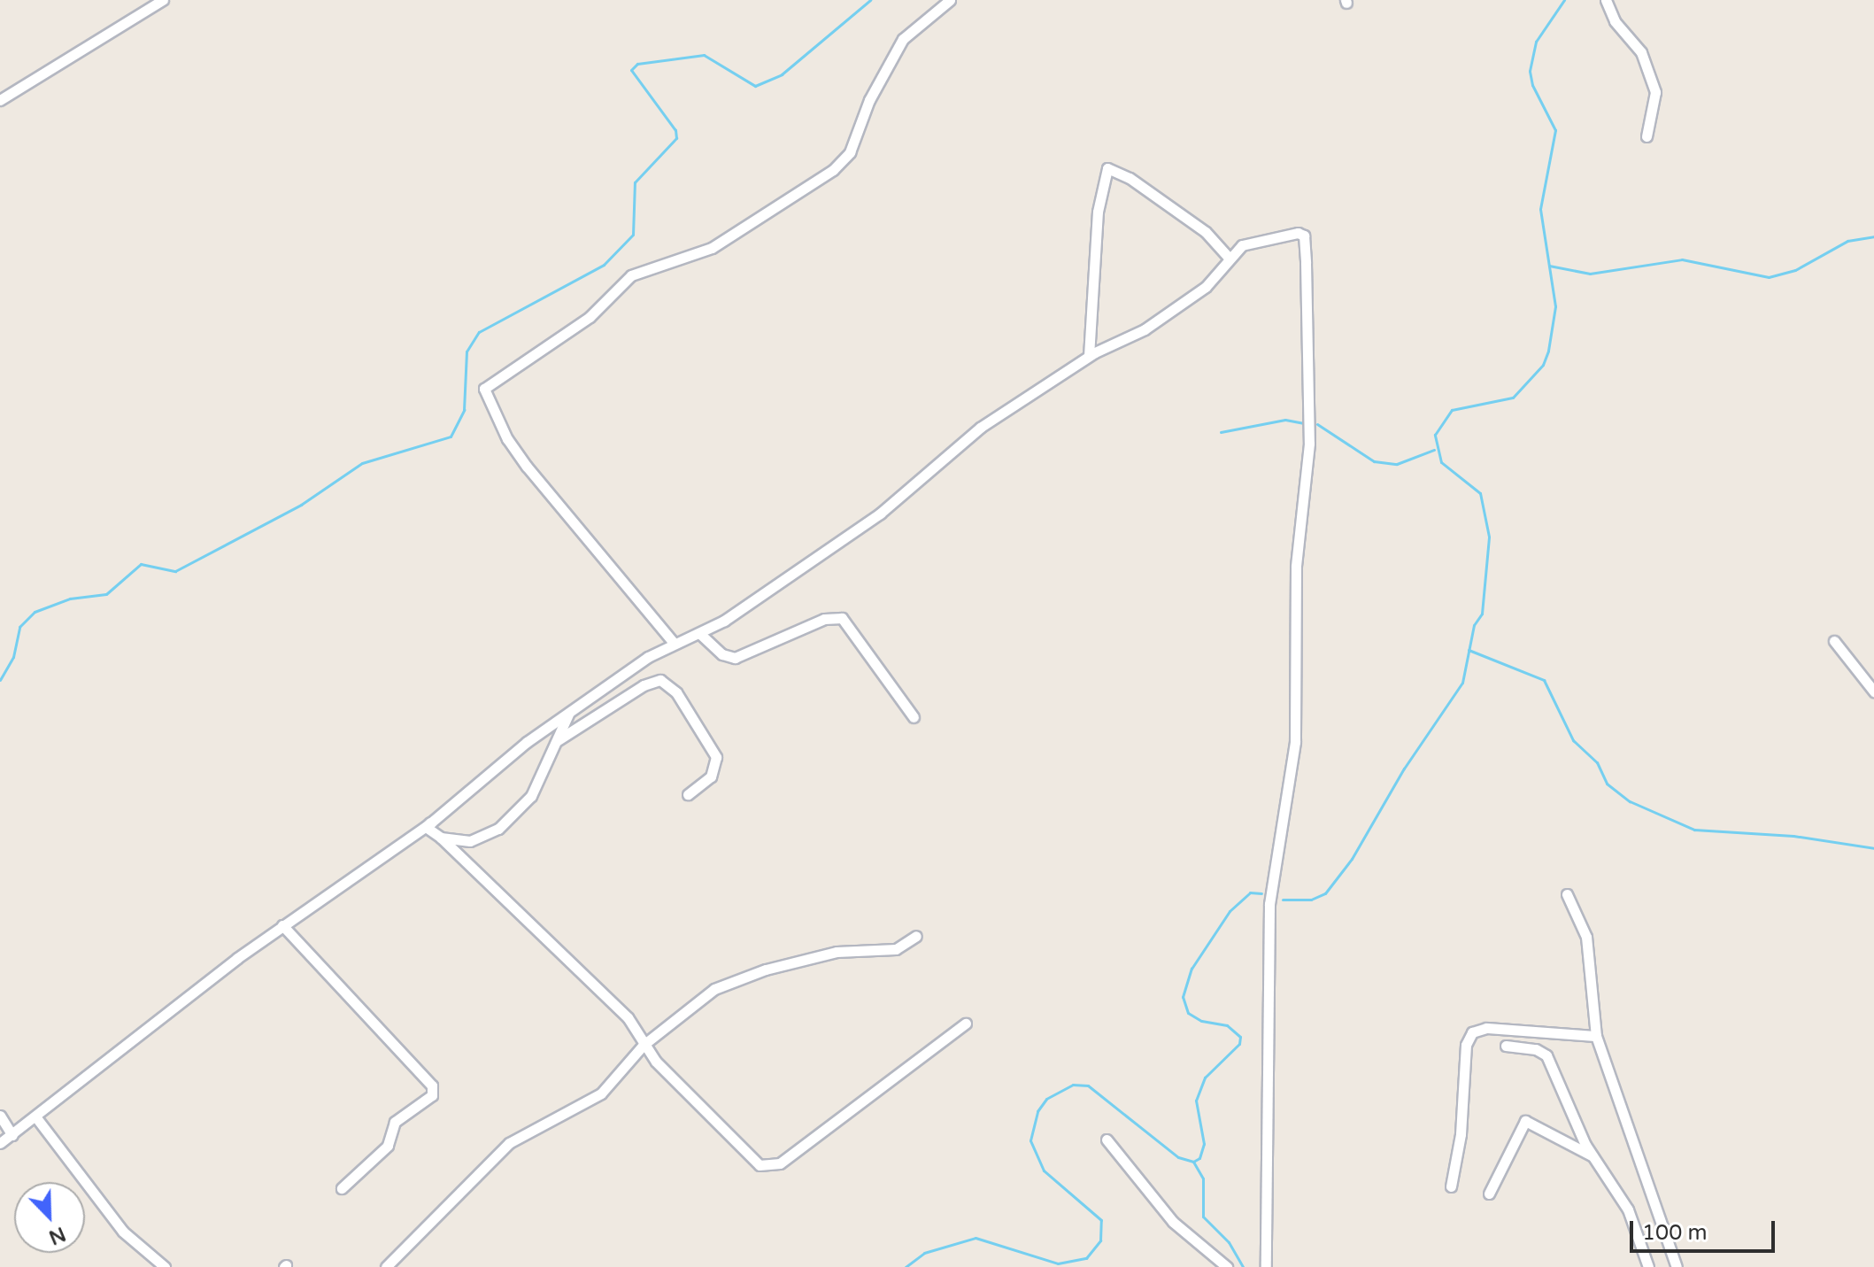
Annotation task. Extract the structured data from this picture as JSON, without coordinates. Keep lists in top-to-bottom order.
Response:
{
  "scale_bar": "100 m",
  "north": "bottom right"
}
